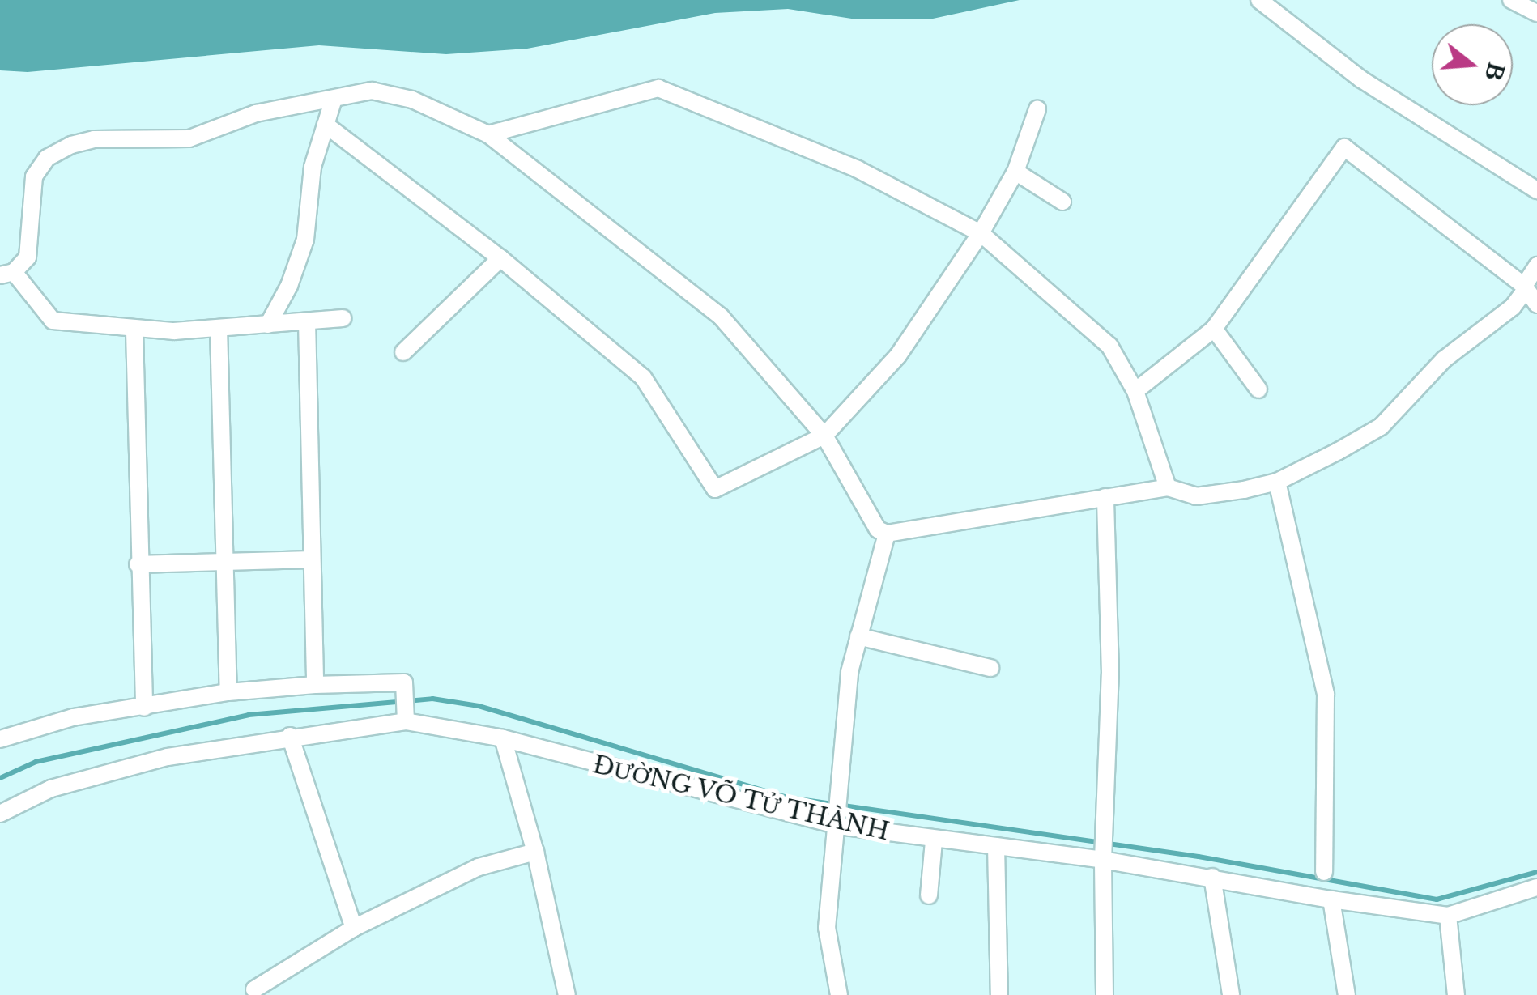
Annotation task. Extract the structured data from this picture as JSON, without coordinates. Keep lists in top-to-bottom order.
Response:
{
  "streets": {
    "street": ["ĐƯỜNG VÕ TỬ THÀNH"]
  },
  "north": "right"
}
